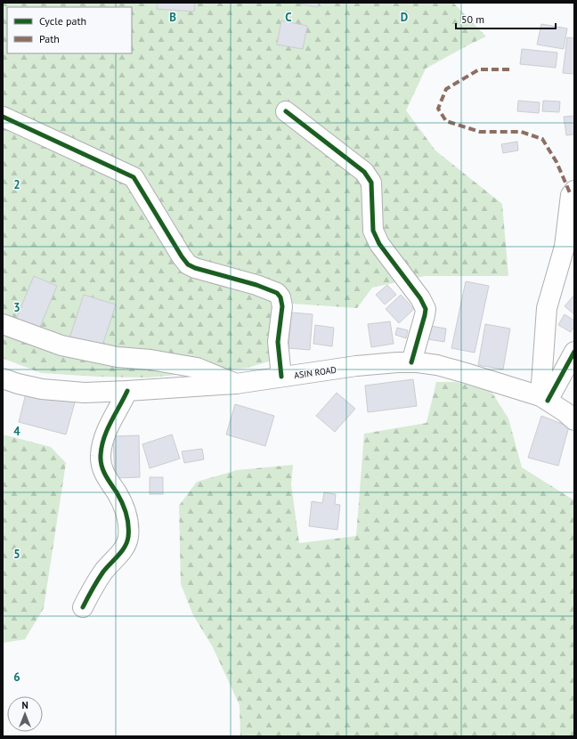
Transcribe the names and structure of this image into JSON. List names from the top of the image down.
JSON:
{
  "streets": {
    "street": ["ASIN ROAD"]
  },
  "legend": ["Cycle path", "Path"],
  "scale_bar": "50 m",
  "north": "top",
  "grid": {
    "columns": ["B", "C", "D"],
    "rows": [
      "2",
      "3",
      "4",
      "5",
      "6"
    ]
  }
}
